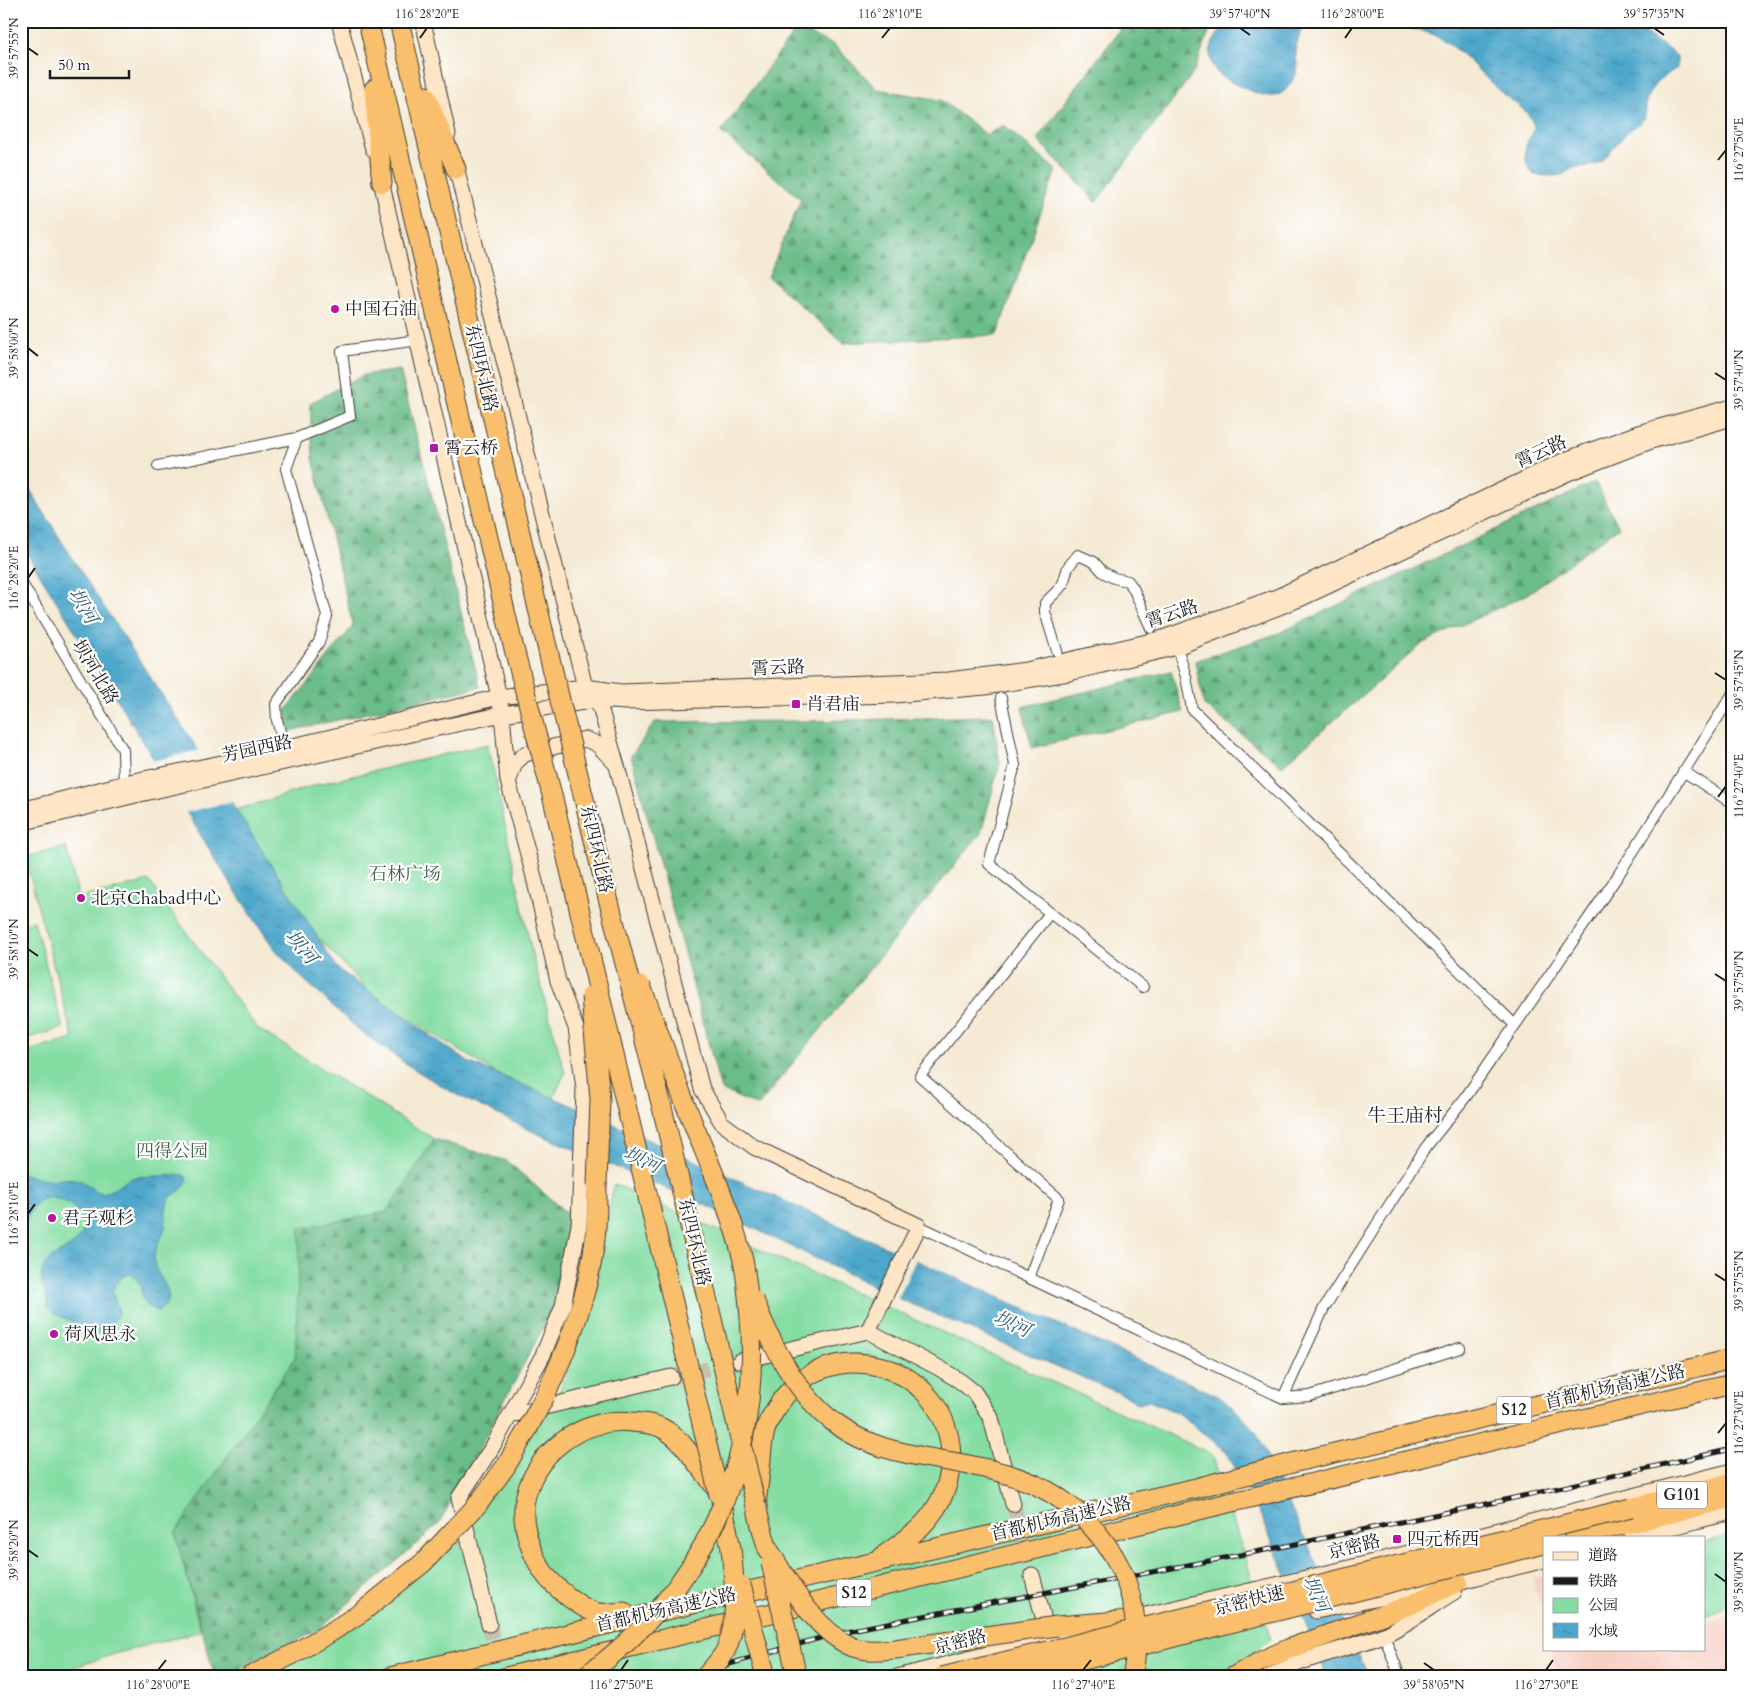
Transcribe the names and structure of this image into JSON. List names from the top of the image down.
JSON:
{
  "streets": {
    "highway": [
      "东四环北路",
      "首都机场高速公路",
      "S12",
      "G101",
      "京密快速"
    ],
    "main road": ["霄云路", "芳园西路", "京密路"],
    "street": ["坝河北路"]
  },
  "crossings": [
    ["东四环北路", "霄云路"],
    ["霄云路", "芳园西路"],
    ["坝河北路", "芳园西路"]
  ],
  "districts": ["牛王庙村"],
  "water": ["坝河"],
  "parks": ["石林广场", "四得公园"],
  "places": {
    "other": [
      "中国石油",
      "北京Chabad中心",
      "君子观杉",
      "荷风思永"
    ],
    "transit": ["霄云桥", "肖君庙", "四元桥西"]
  },
  "legend": [
    "道路",
    "铁路",
    "公园",
    "水域"
  ],
  "scale_bar": "50 m",
  "coordinates": [
    "116°28'20\"E",
    "116°28'10\"E",
    "39°57'40\"N",
    "116°28'00\"E",
    "39°57'35\"N",
    "39°57'55\"N",
    "116°27'50\"E",
    "39°58'00\"N",
    "39°57'45\"N",
    "116°27'40\"E",
    "39°58'10\"N",
    "39°57'50\"N",
    "116°27'30\"E",
    "39°58'20\"N",
    "39°58'05\"N"
  ]
}
